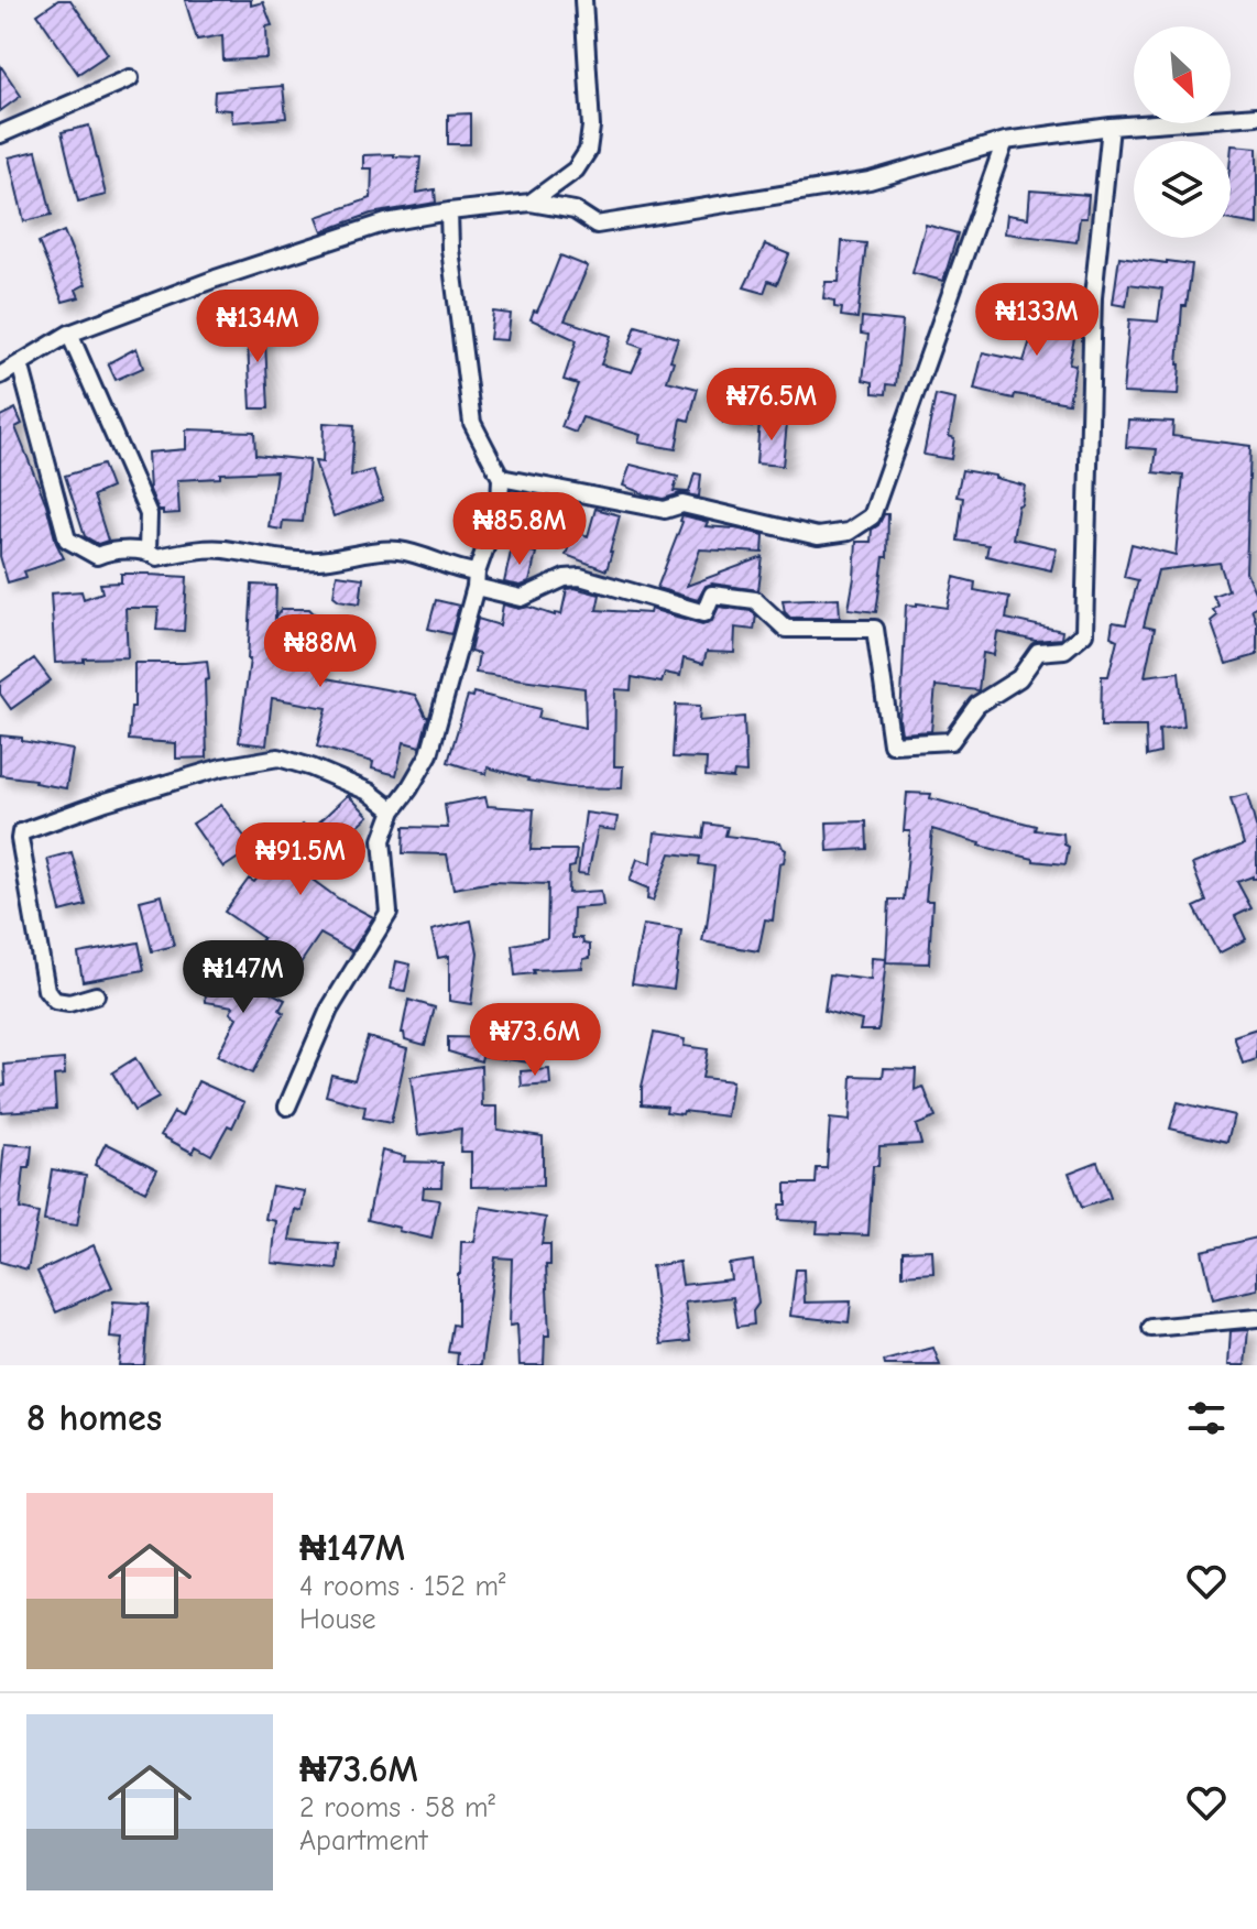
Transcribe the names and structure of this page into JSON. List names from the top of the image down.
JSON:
{
  "north": "bottom right",
  "page": {
    "price": [
      "₦133M",
      "₦134M",
      "₦76.5M",
      "₦85.8M",
      "₦88M",
      "₦91.5M",
      "₦147M",
      "₦73.6M"
    ],
    "heading": "8 homes",
    "list": [
      {
        "name": "₦147M",
        "note": "4 rooms · 152 m² · House"
      },
      {
        "name": "₦73.6M",
        "note": "2 rooms · 58 m² · Apartment"
      }
    ]
  }
}
